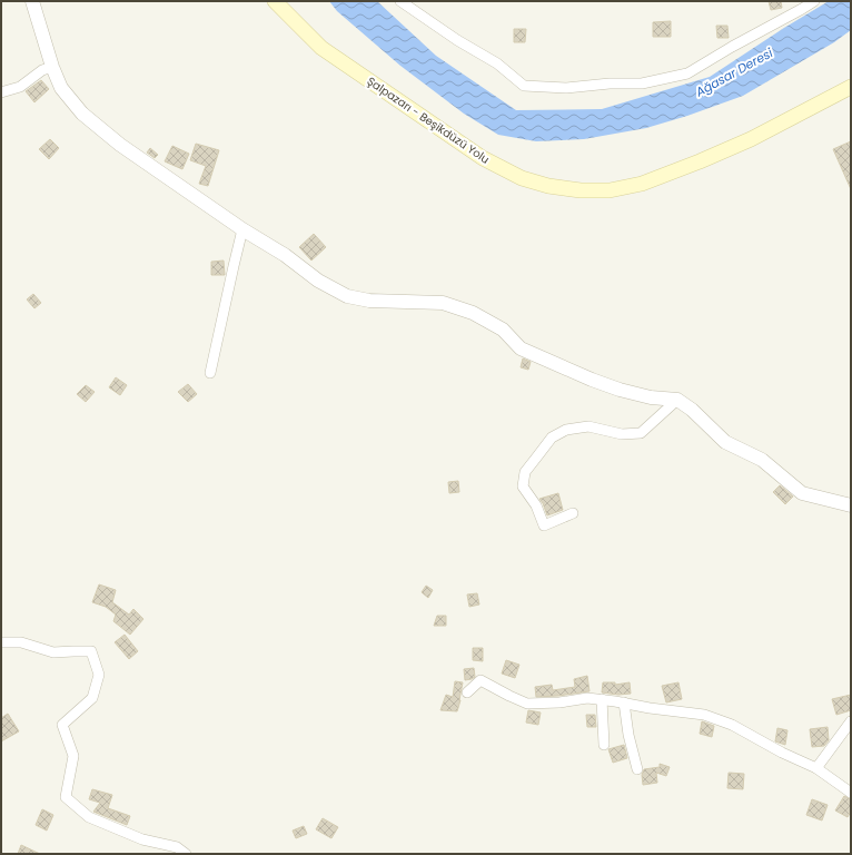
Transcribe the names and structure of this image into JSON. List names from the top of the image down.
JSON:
{
  "streets": {
    "main road": ["Şalpazarı - Beşikdüzü Yolu"]
  },
  "water": ["Ağasar Deresi"]
}
